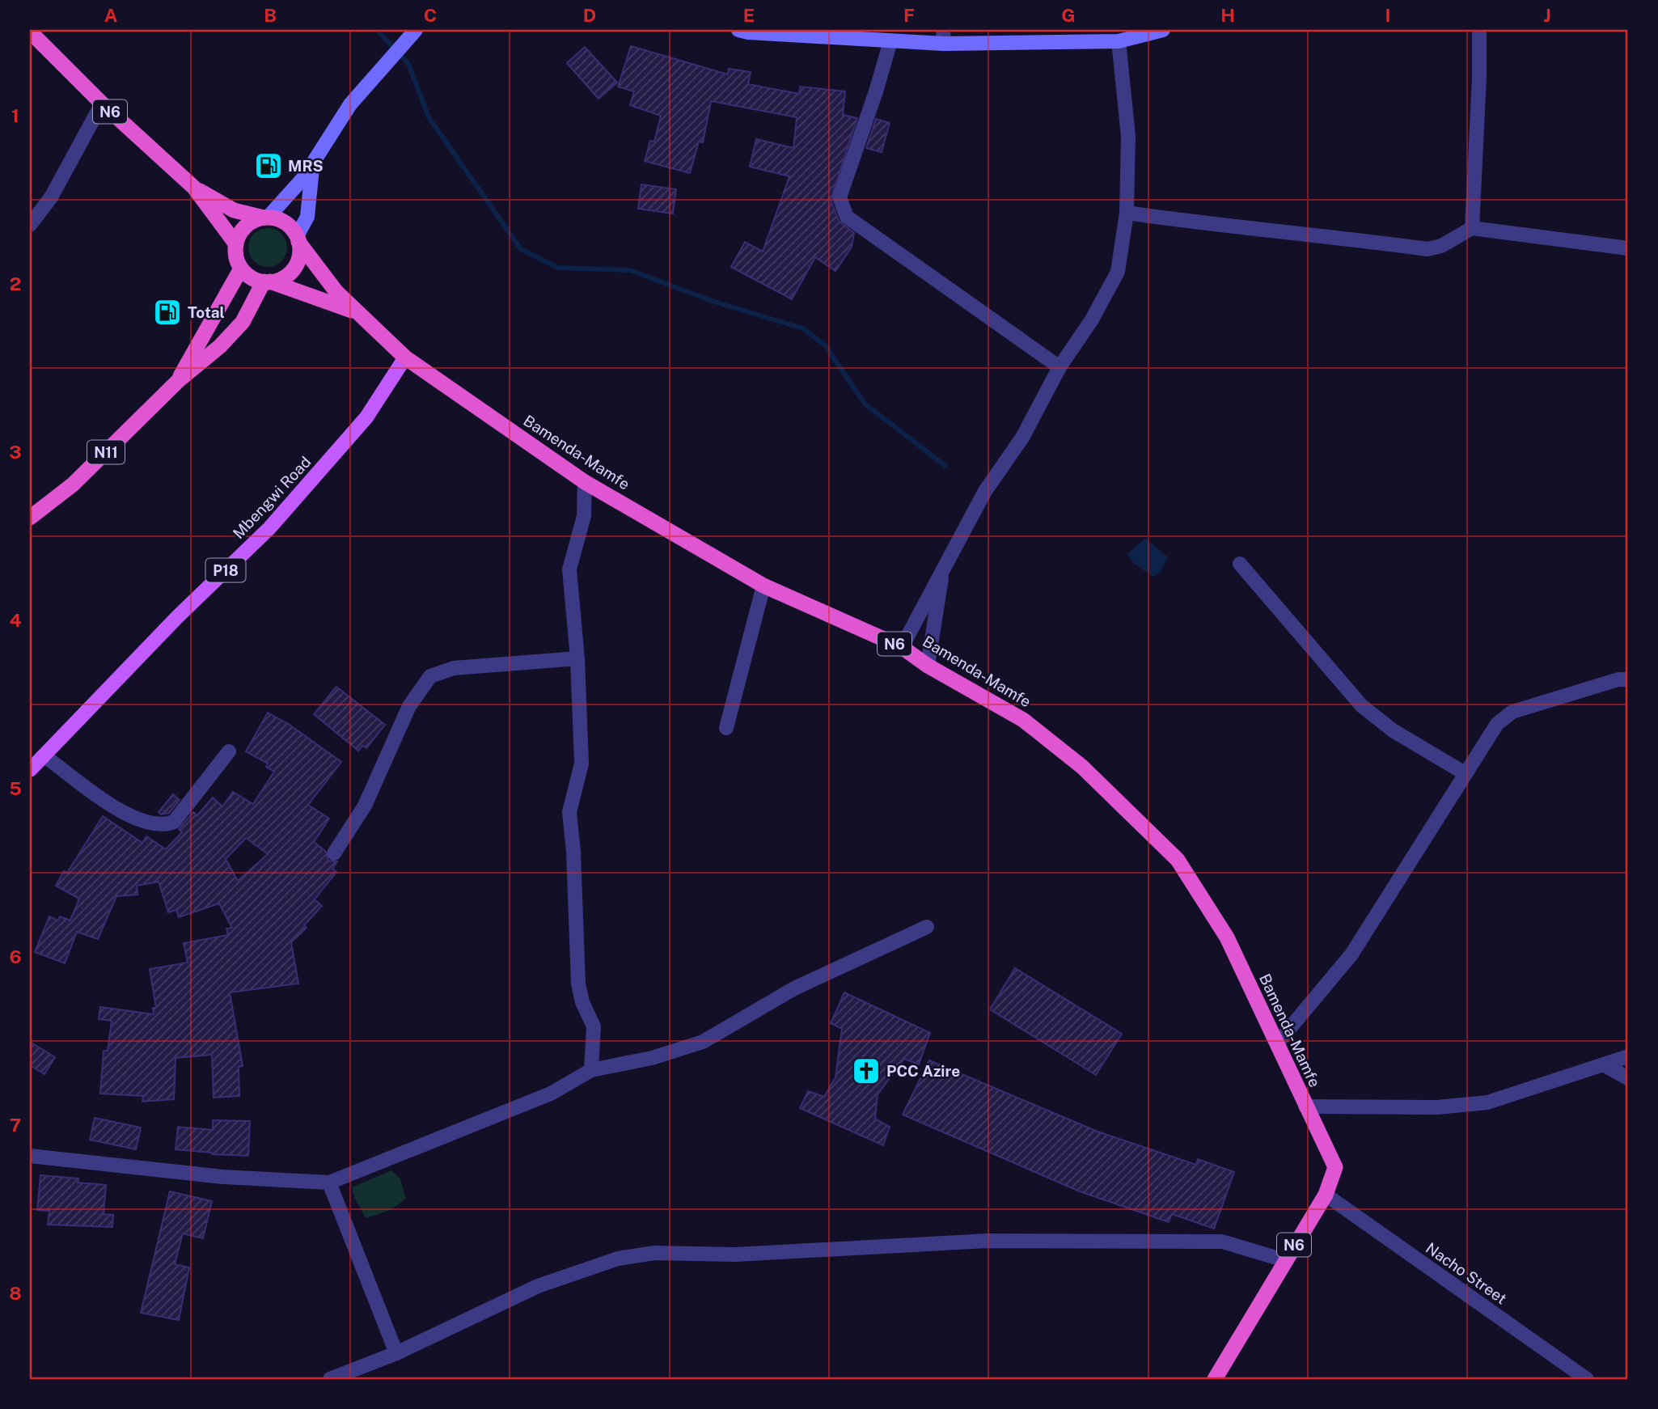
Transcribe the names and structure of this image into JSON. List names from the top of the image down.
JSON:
{
  "streets": {
    "highway": ["N6", "N11", "Bamenda-Mamfe"],
    "main road": ["Mbengwi Road", "P18"],
    "street": ["Nacho Street"]
  },
  "crossings": [
    ["N6", "N11"],
    ["N6", "Bamenda-Mamfe"],
    ["N11", "Bamenda-Mamfe"],
    ["Bamenda-Mamfe", "Mbengwi Road"],
    ["Bamenda-Mamfe", "Nacho Street"]
  ],
  "places": {
    "fuel station": ["MRS", "Total"],
    "church": ["PCC Azire"]
  },
  "grid": {
    "columns": [
      "A",
      "B",
      "C",
      "D",
      "E",
      "F",
      "G",
      "H",
      "I",
      "J"
    ],
    "rows": [
      "1",
      "2",
      "3",
      "4",
      "5",
      "6",
      "7",
      "8"
    ]
  }
}
